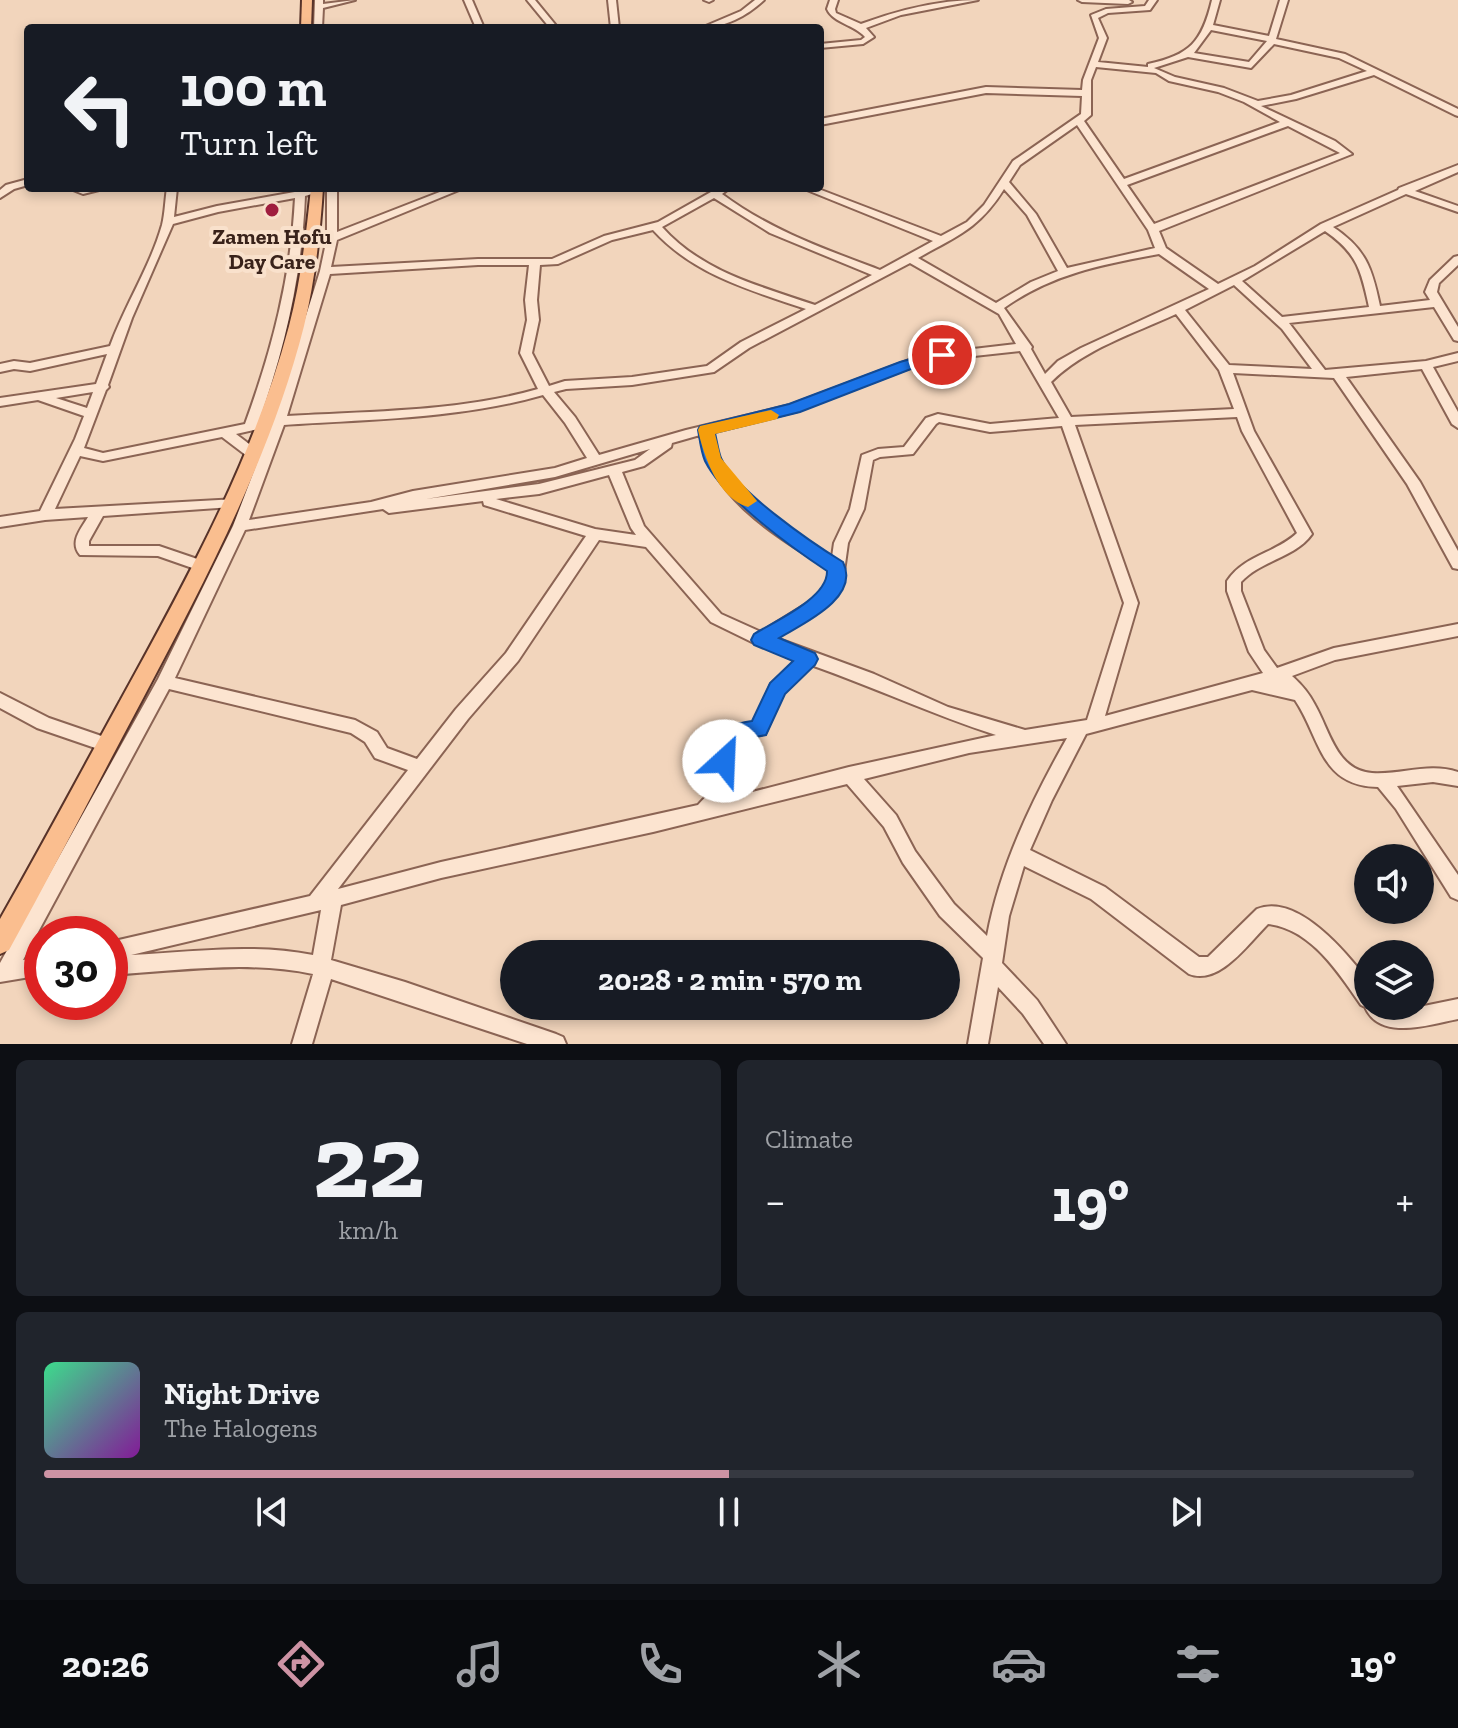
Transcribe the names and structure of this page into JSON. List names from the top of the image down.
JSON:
{
  "places": ["Zamen Hofu Day Care"],
  "page": {
    "turn": ["100 m", "Turn left"],
    "limit": "30",
    "trip": "20:28 · 2 min · 570 m",
    "tile": [
      ["22", "km/h"],
      "Climate"
    ],
    "heat": ["−", "19°", "+"],
    "song": ["Night Drive", "The Halogens"],
    "tabs": ["20:26", "19°"]
  }
}
